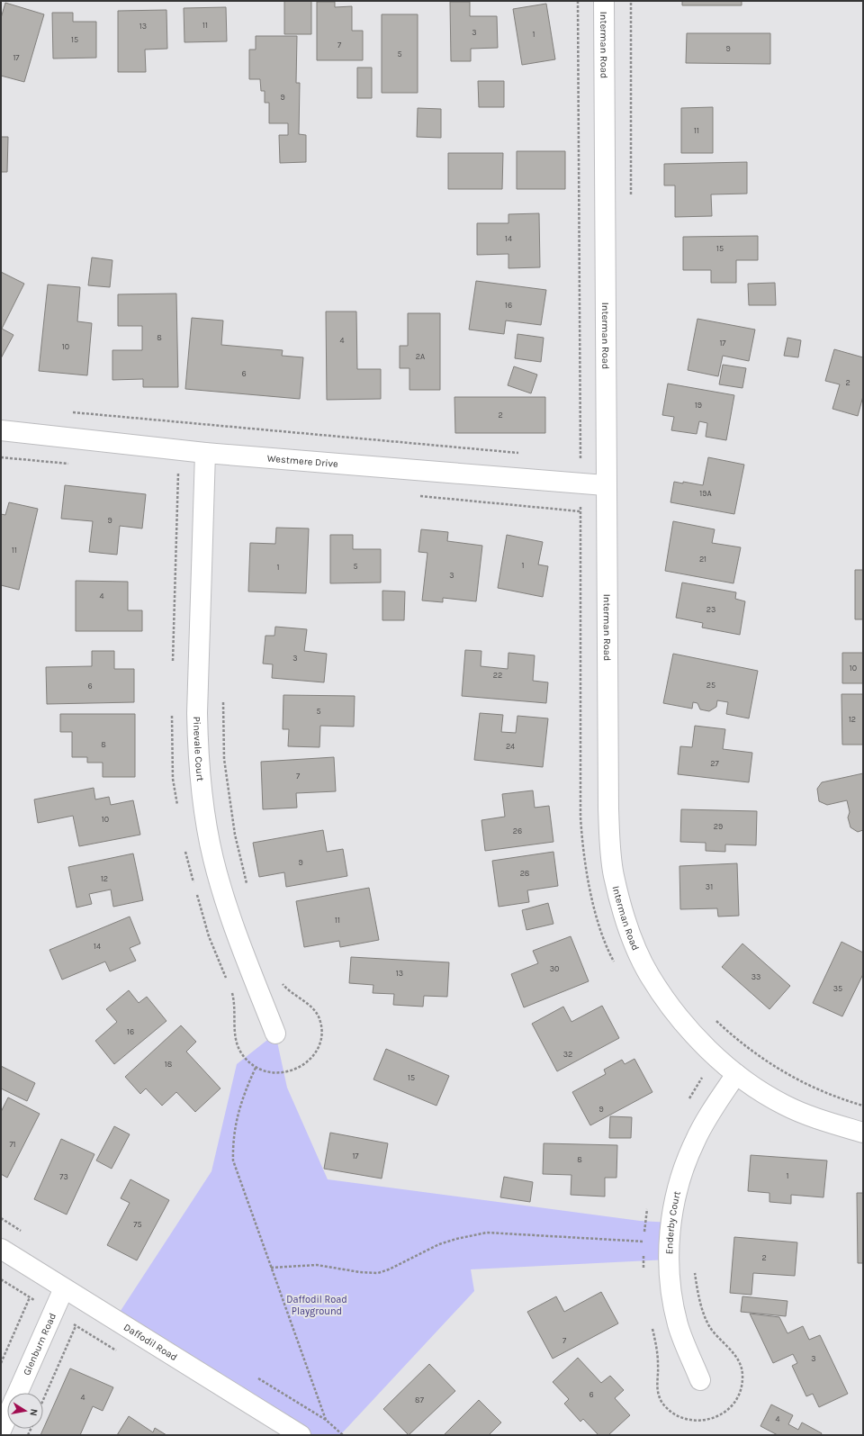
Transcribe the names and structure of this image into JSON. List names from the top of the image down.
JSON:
{
  "streets": {
    "street": [
      "Interman Road",
      "Westmere Drive",
      "Pinevale Court",
      "Enderby Court",
      "Daffodil Road",
      "Glenburn Road"
    ]
  },
  "crossings": [
    ["Interman Road", "Westmere Drive"],
    ["Interman Road", "Enderby Court"],
    ["Westmere Drive", "Pinevale Court"],
    ["Daffodil Road", "Glenburn Road"]
  ],
  "parks": ["Daffodil Road Playground"],
  "house_numbers": [
    "11",
    "13",
    "3",
    "1",
    "15",
    "7",
    "9",
    "5",
    "17",
    "9",
    "11",
    "14",
    "15",
    "16",
    "8",
    "4",
    "17",
    "10",
    "2A",
    "6",
    "2",
    "19",
    "2",
    "19A",
    "9",
    "11",
    "21",
    "1",
    "5",
    "1",
    "3",
    "4",
    "23",
    "3",
    "10",
    "22",
    "25",
    "6",
    "5",
    "12",
    "8",
    "24",
    "27",
    "7",
    "10",
    "29",
    "26",
    "9",
    "28",
    "12",
    "31",
    "11",
    "14",
    "30",
    "13",
    "33",
    "35",
    "16",
    "32",
    "18",
    "15",
    "9",
    "71",
    "17",
    "8",
    "1",
    "73",
    "75",
    "2",
    "7",
    "3",
    "6",
    "4",
    "87",
    "4"
  ],
  "north": "right"
}
